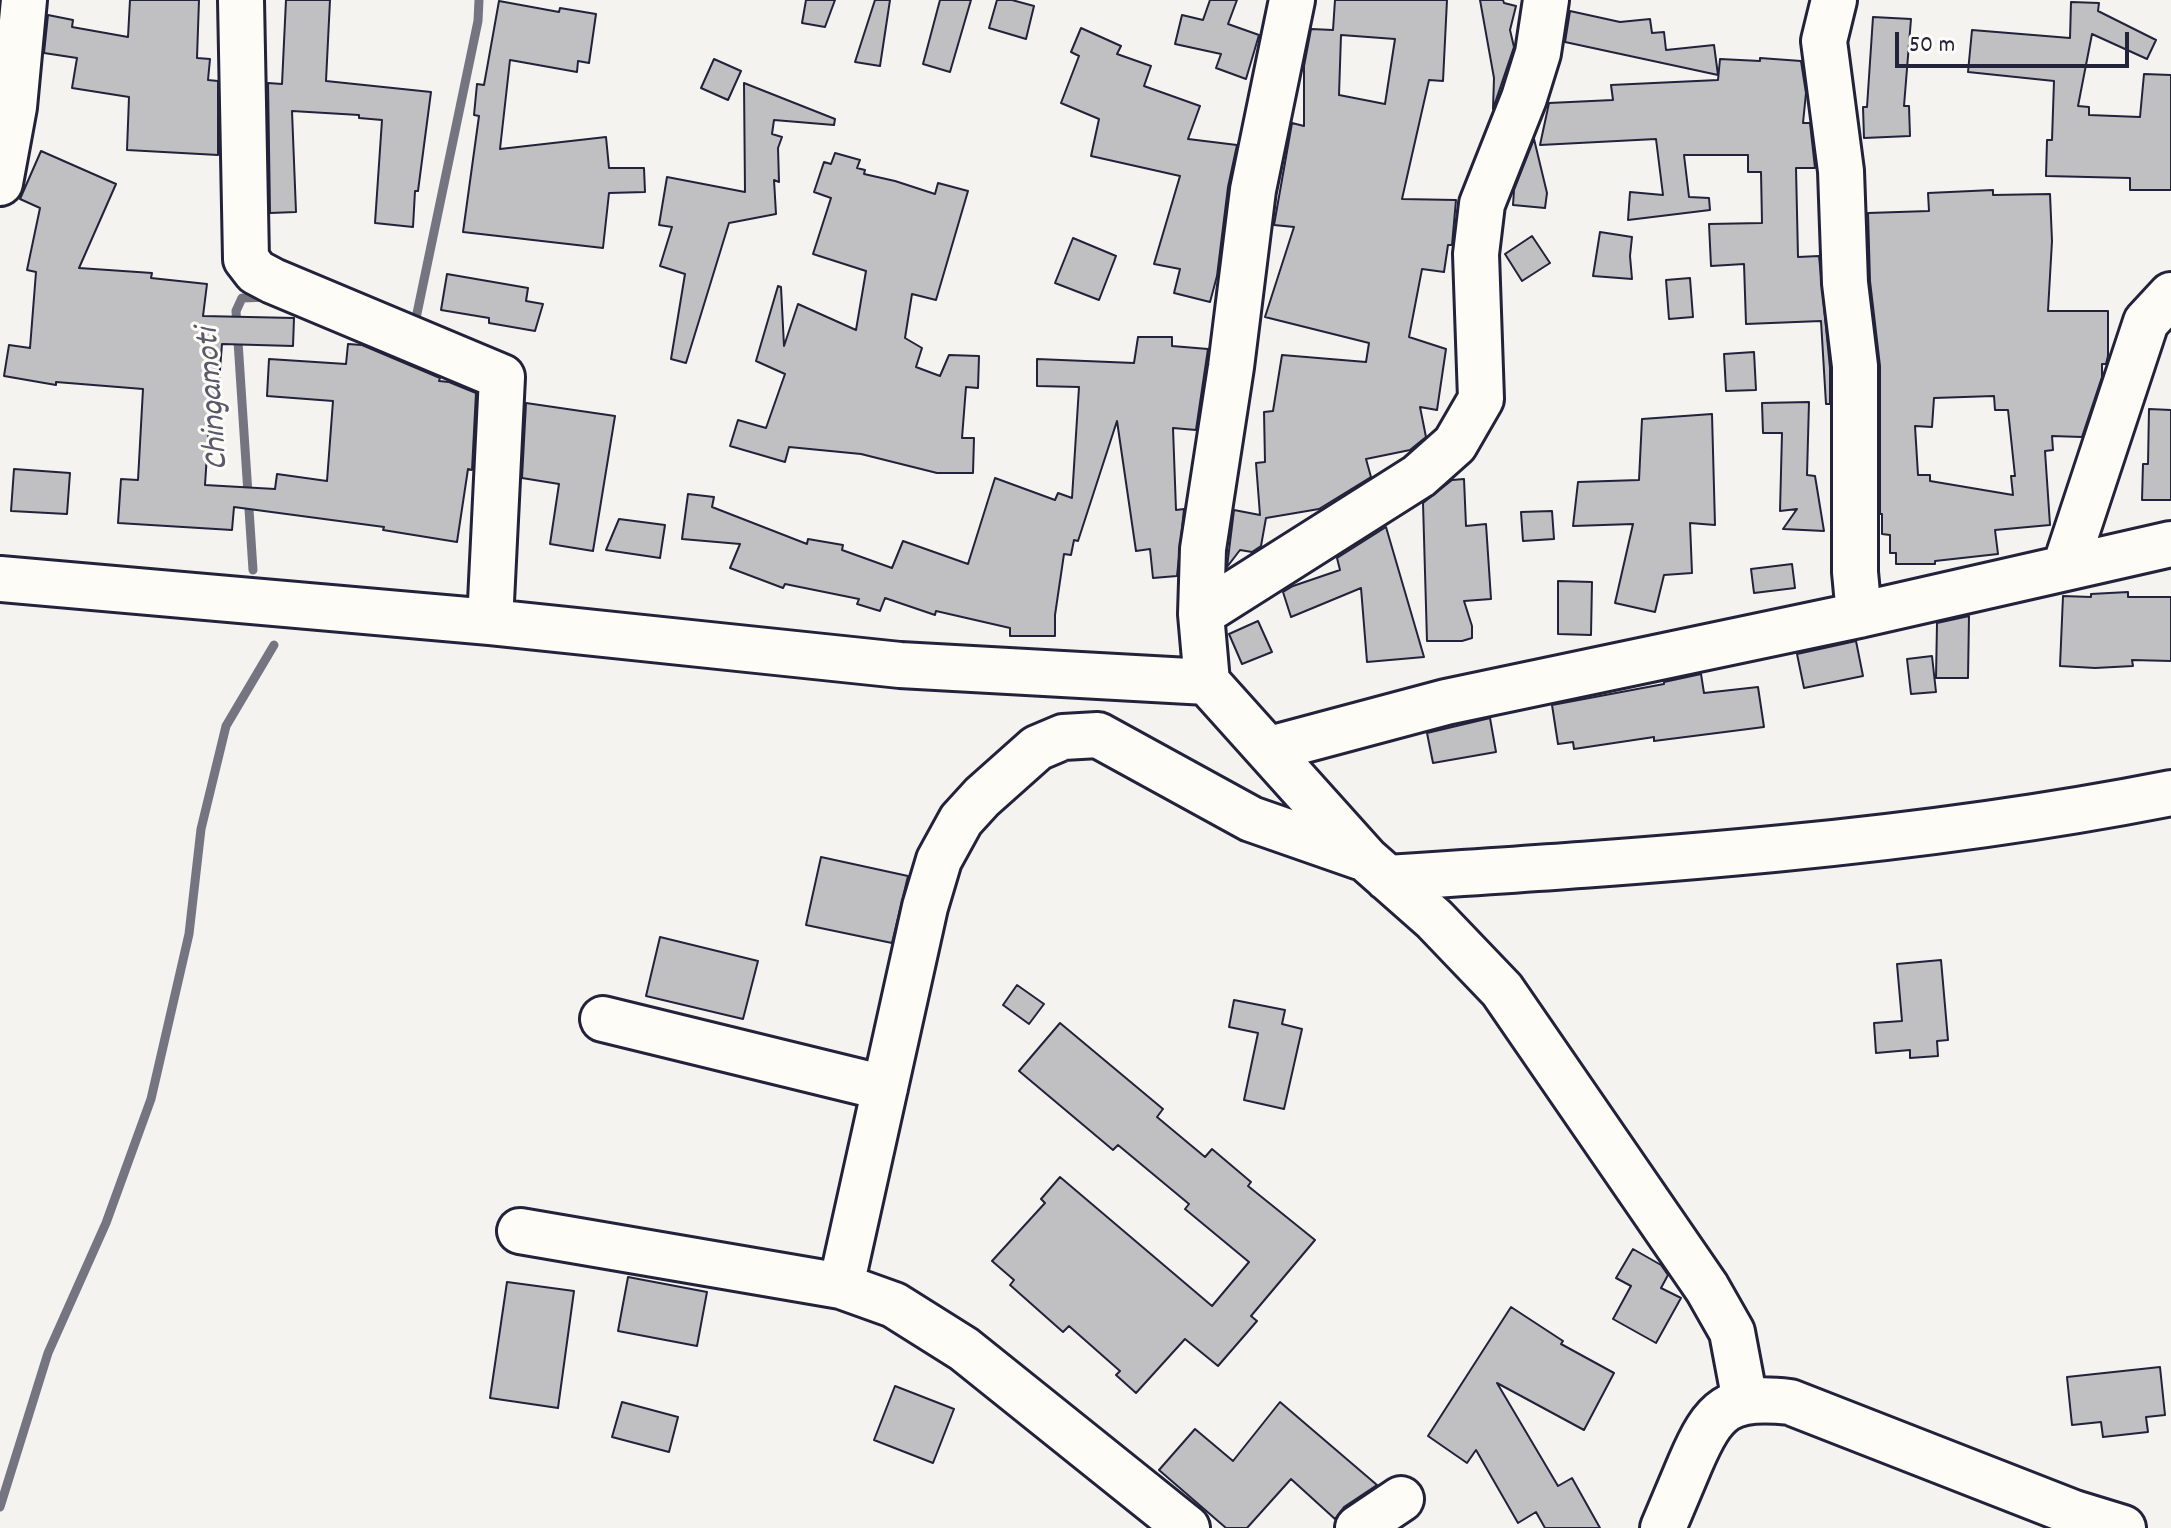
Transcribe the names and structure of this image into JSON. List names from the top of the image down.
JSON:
{
  "water": ["Chingamoti"],
  "scale_bar": "50 m"
}
